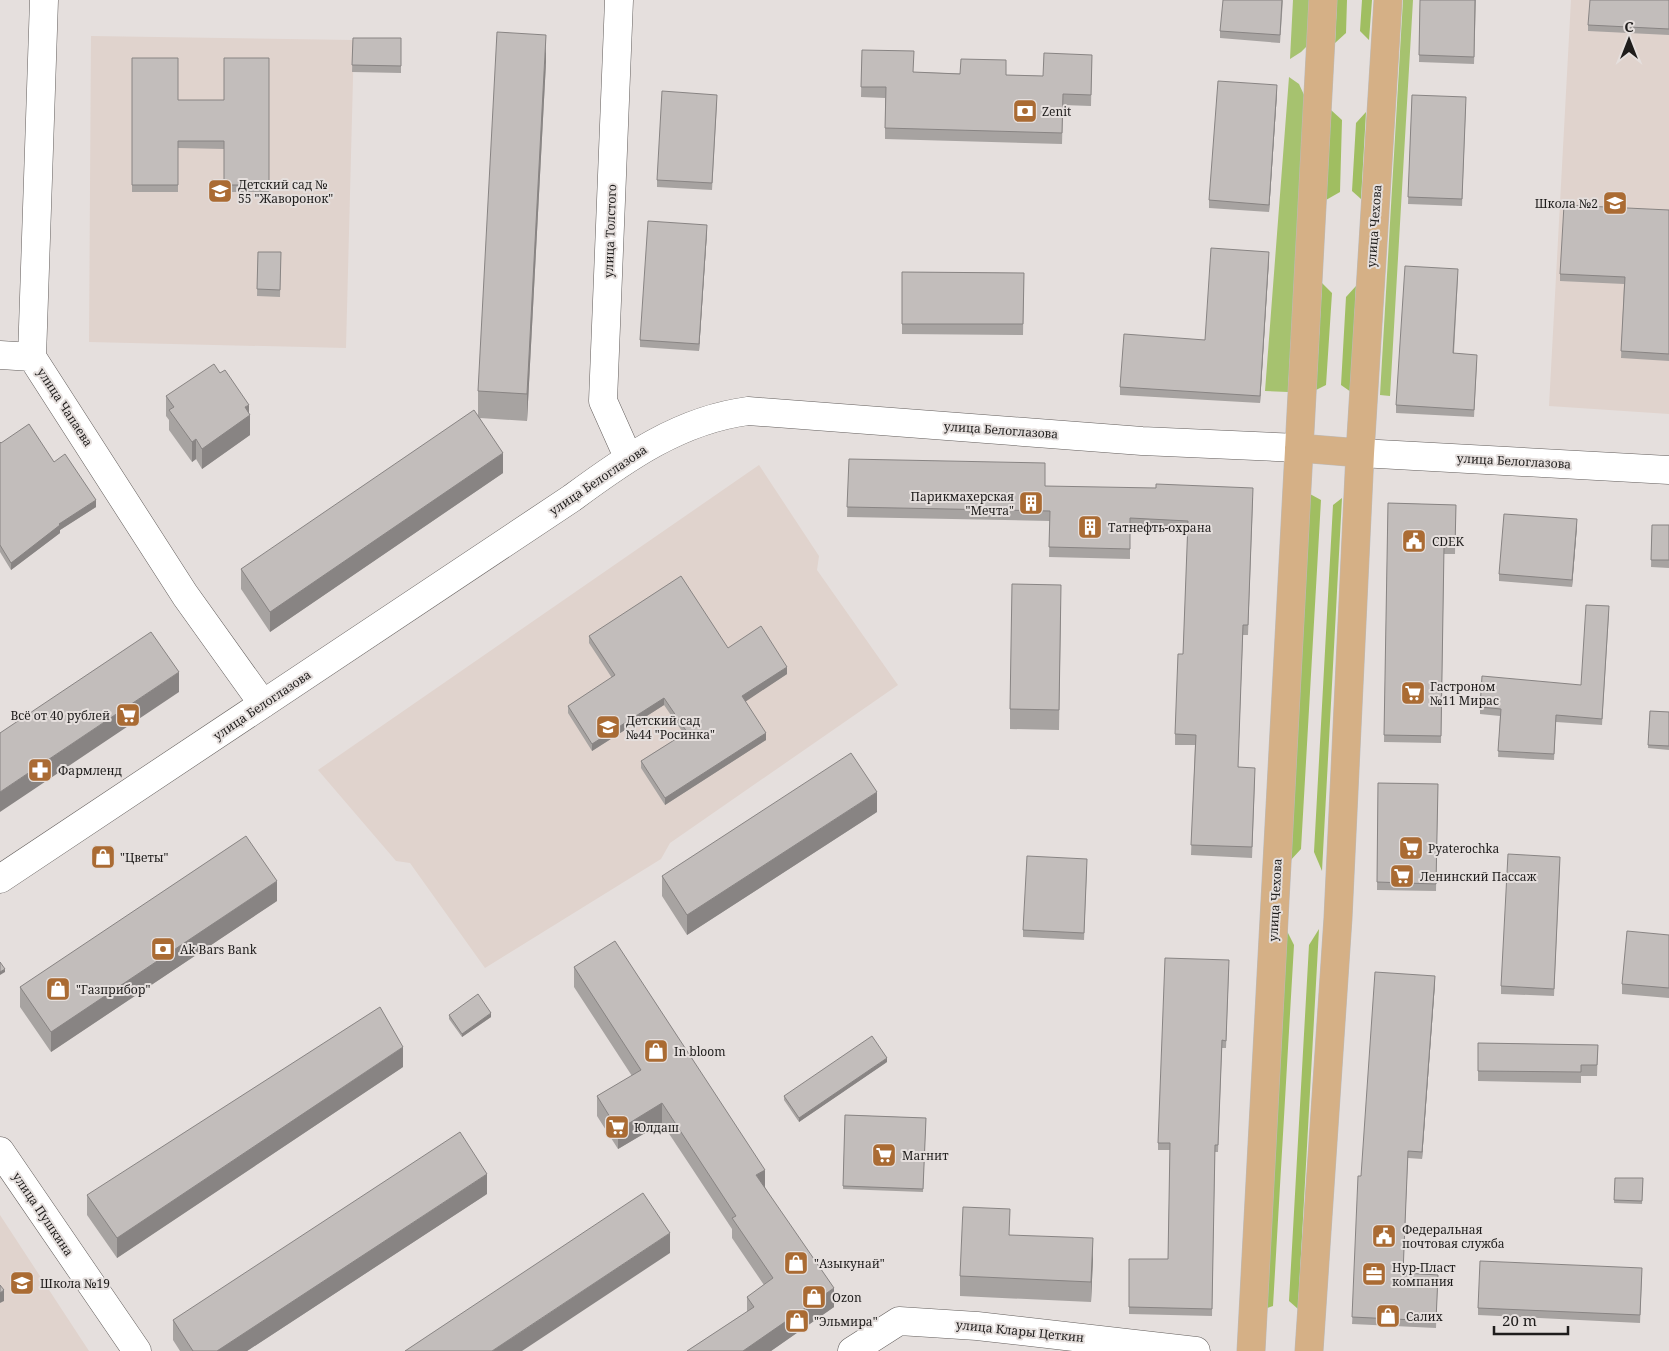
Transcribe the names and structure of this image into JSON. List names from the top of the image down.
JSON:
{
  "streets": {
    "main road": ["улица Чехова"],
    "street": [
      "улица Толстого",
      "улица Чапаева",
      "улица Белоглазова",
      "улица Пушкина",
      "улица Клары Цеткин"
    ]
  },
  "crossings": [
    ["улица Чехова", "улица Белоглазова"],
    ["улица Толстого", "улица Белоглазова"],
    ["улица Чапаева", "улица Белоглазова"]
  ],
  "places": {
    "bank": ["Zenit", "Ak Bars Bank"],
    "school or university": [
      "Детский сад № 55 \"Жаворонок\"",
      "Школа №2",
      "Детский сад №44 \"Росинка\"",
      "Школа №19"
    ],
    "building": ["Парикмахерская \"Мечта\"", "Татнефть-охрана"],
    "public building": ["CDEK", "Федеральная почтовая служба"],
    "supermarket": [
      "Гастроном №11 Мирас",
      "Всё от 40 рублей",
      "Pyaterochka",
      "Ленинский Пассаж",
      "Юлдаш",
      "Магнит"
    ],
    "pharmacy": ["Фармленд"],
    "shop": [
      "\"Цветы\"",
      "\"Газприбор\"",
      "In bloom",
      "\"Азыкунай\"",
      "Ozon",
      "Салих",
      "\"Эльмира\""
    ],
    "office": ["Нур-Пласт компания"]
  },
  "scale_bar": "20 m",
  "north": "top"
}
